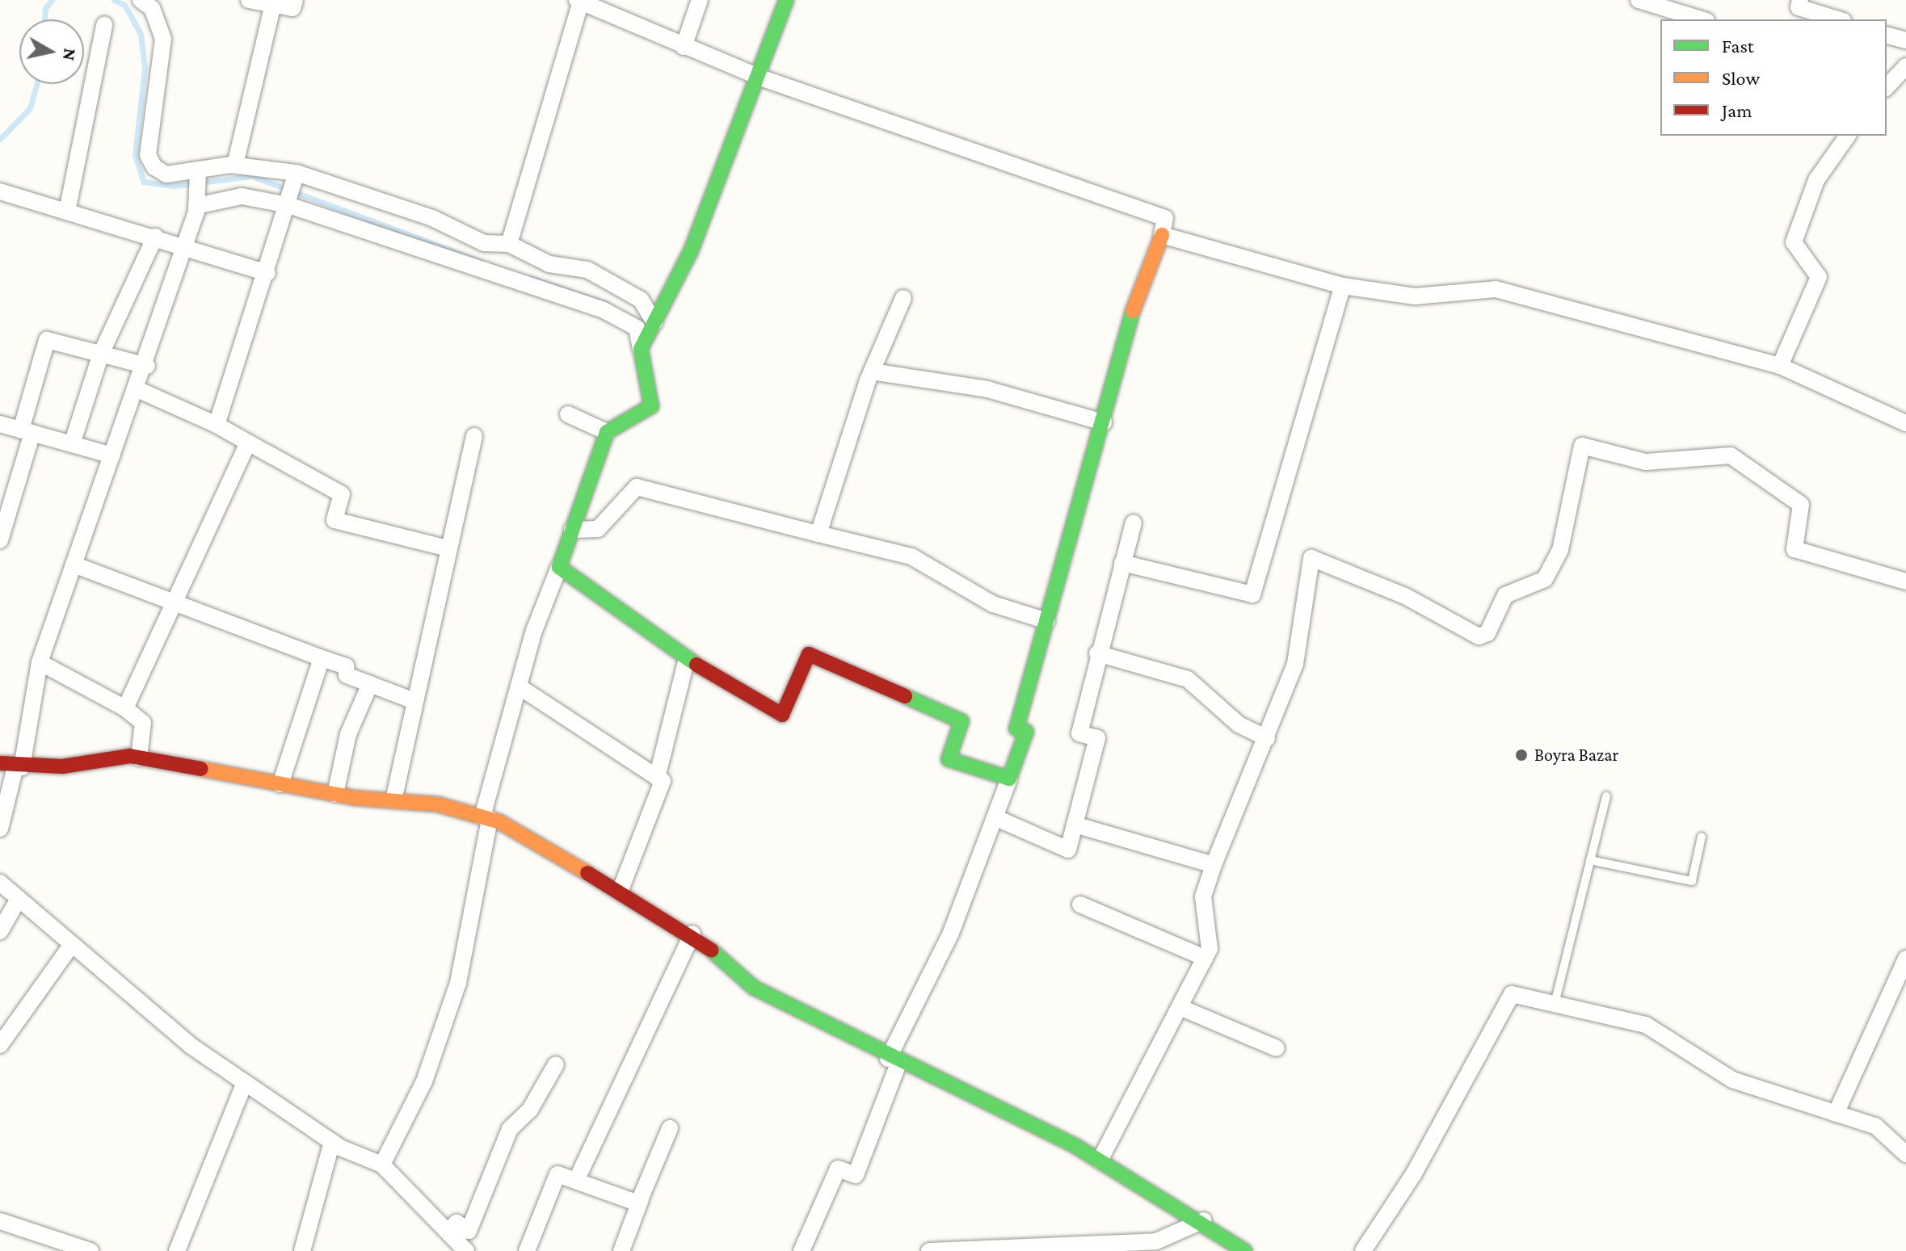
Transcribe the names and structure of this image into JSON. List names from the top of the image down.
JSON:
{
  "places": ["Boyra Bazar"],
  "legend": ["Fast", "Slow", "Jam"],
  "north": "right"
}
